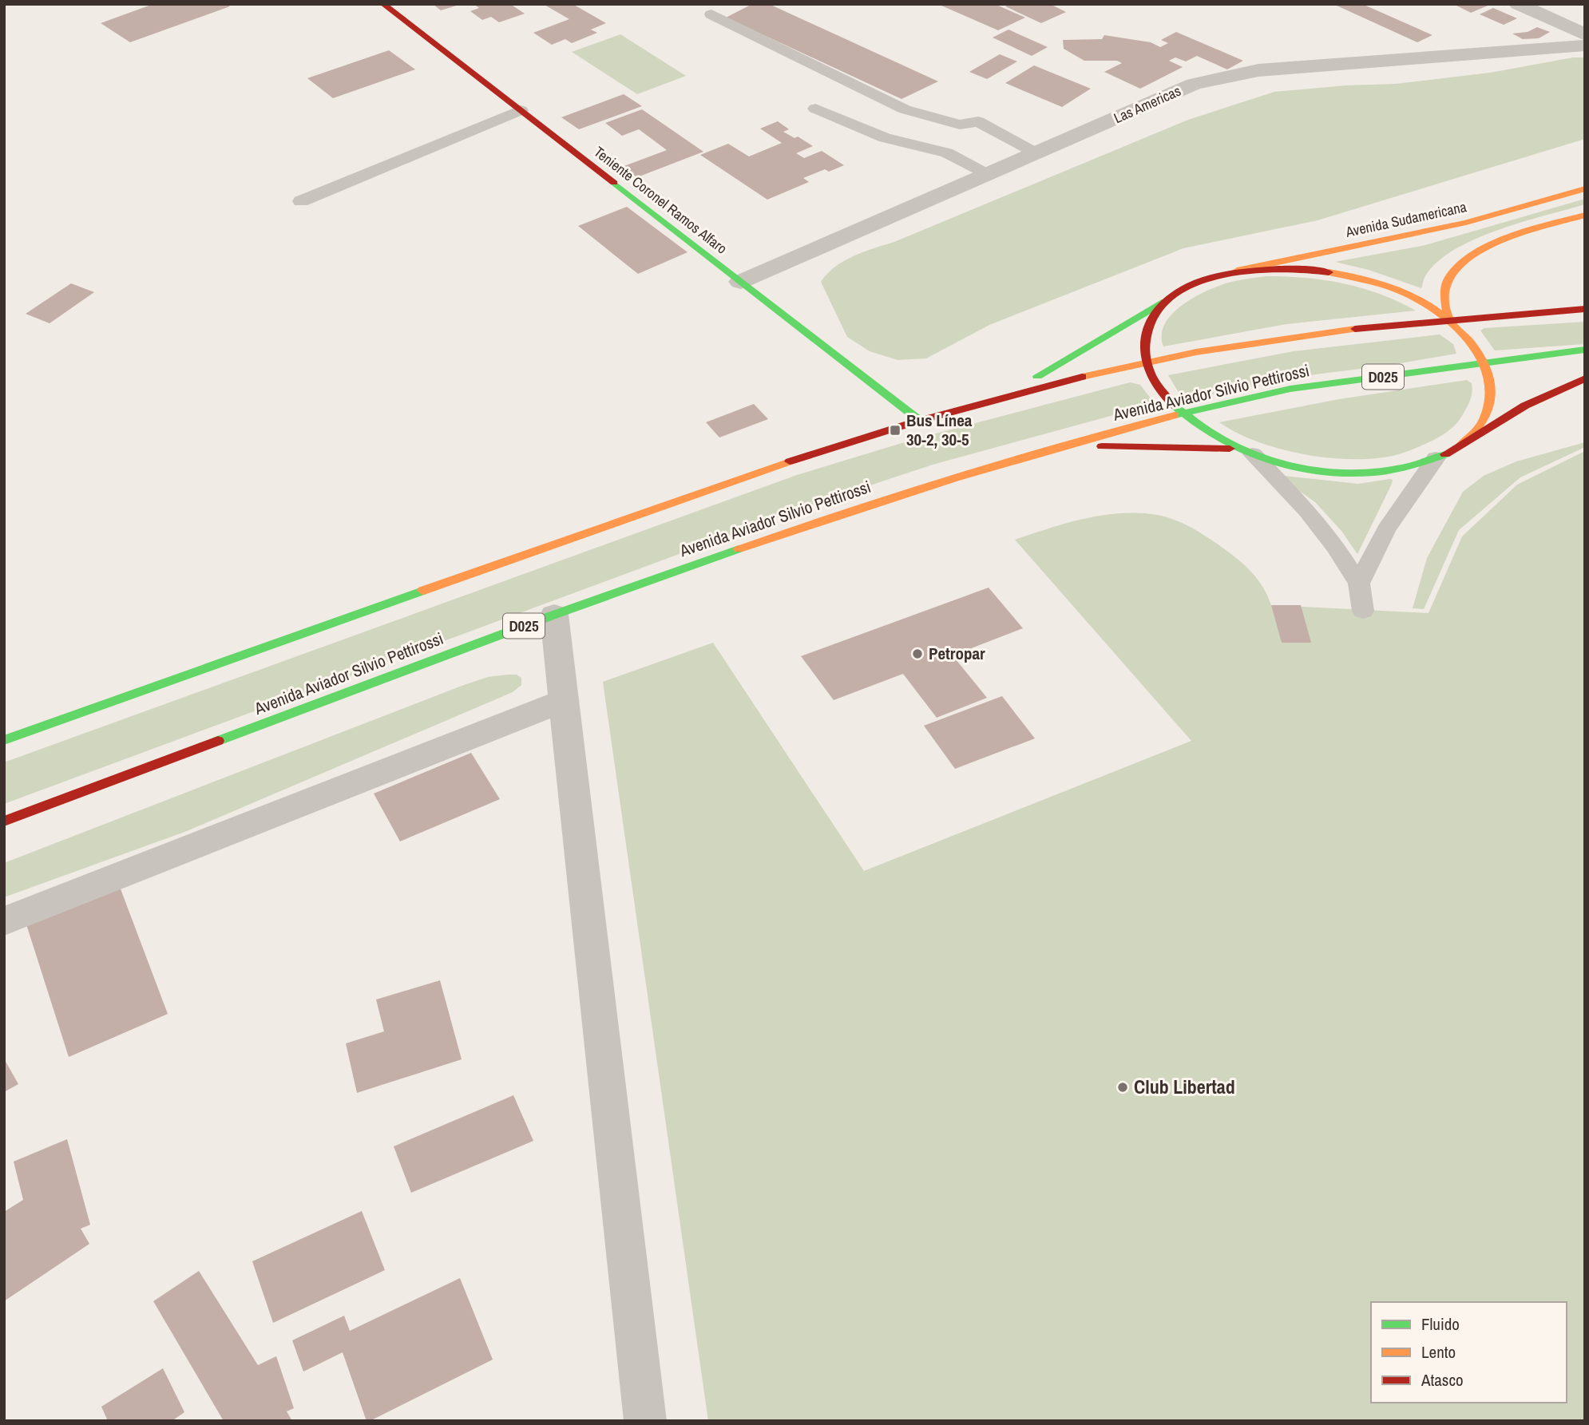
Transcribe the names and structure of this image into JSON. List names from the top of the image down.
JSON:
{
  "streets": {
    "main road": [
      "Teniente Coronel Ramos Alfaro",
      "Avenida Sudamericana",
      "D025",
      "Avenida Aviador Silvio Pettirossi"
    ],
    "street": ["Las Americas"]
  },
  "crossings": [
    ["Las Americas", "Teniente Coronel Ramos Alfaro"],
    ["Teniente Coronel Ramos Alfaro", "Avenida Aviador Silvio Pettirossi"]
  ],
  "places": {
    "transit": ["Bus Línea 30-2, 30-5"],
    "other": ["Petropar", "Club Libertad"]
  },
  "legend": ["Fluido", "Lento", "Atasco"]
}
